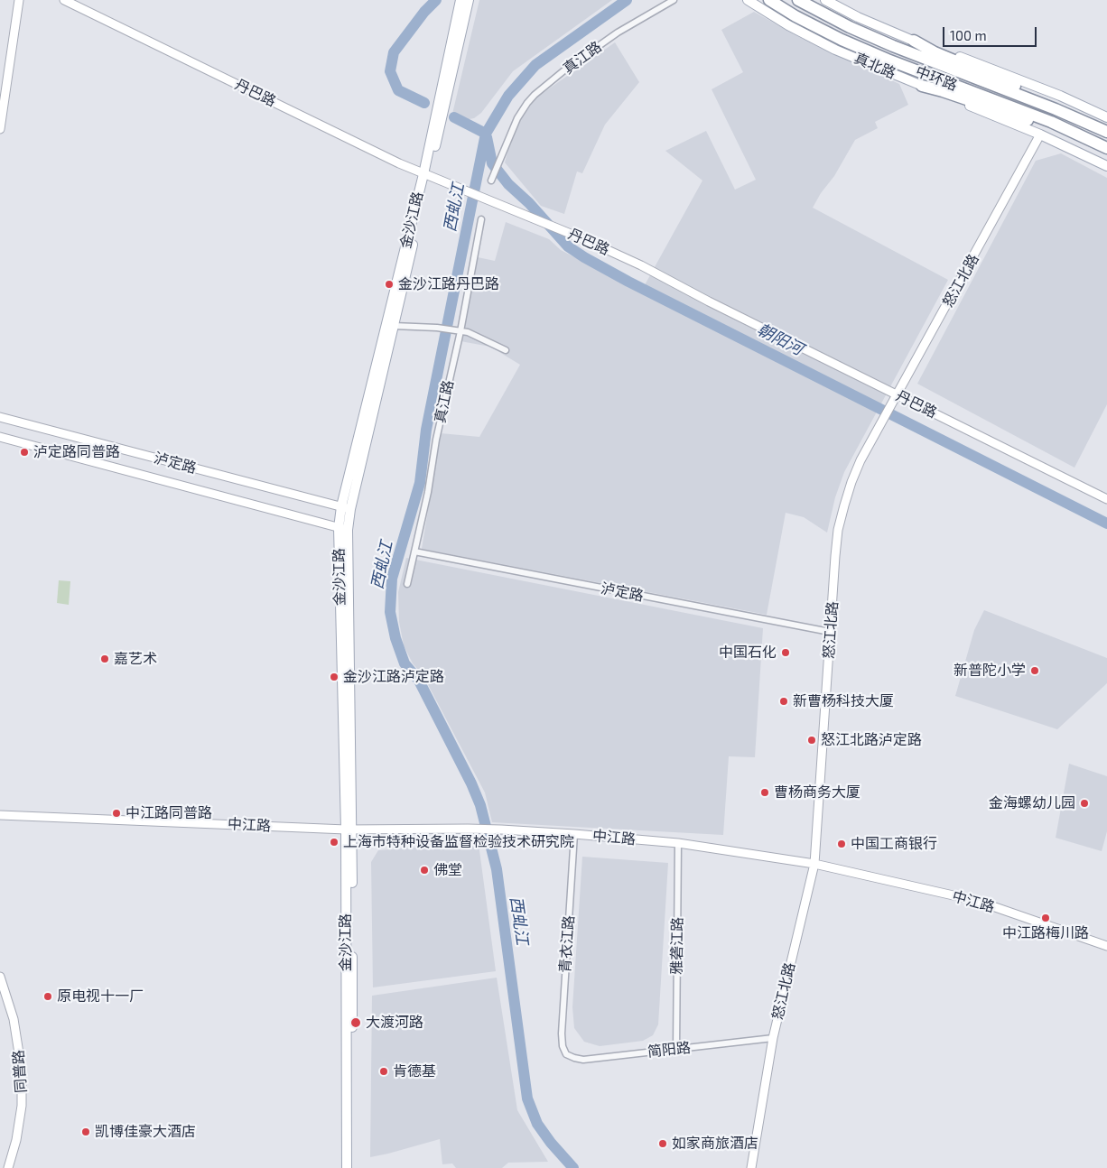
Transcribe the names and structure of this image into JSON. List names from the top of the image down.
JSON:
{
  "streets": {
    "highway": ["中环路"],
    "main road": ["真北路", "金沙江路"],
    "street": [
      "真江路",
      "丹巴路",
      "怒江北路",
      "泸定路",
      "中江路",
      "青衣江路",
      "雅砻江路",
      "简阳路",
      "同普路"
    ]
  },
  "crossings": [
    ["真江路", "泸定路"],
    ["真北路", "怒江北路"],
    ["丹巴路", "金沙江路"],
    ["丹巴路", "怒江北路"],
    ["金沙江路", "泸定路"],
    ["金沙江路", "中江路"],
    ["怒江北路", "泸定路"],
    ["怒江北路", "中江路"],
    ["怒江北路", "简阳路"],
    ["中江路", "青衣江路"],
    ["中江路", "雅砻江路"],
    ["青衣江路", "简阳路"],
    ["雅砻江路", "简阳路"]
  ],
  "water": ["西虬江", "朝阳河"],
  "places": [
    "金沙江路丹巴路",
    "泸定路同普路",
    "中国石化",
    "嘉艺术",
    "新普陀小学",
    "金沙江路泸定路",
    "新曹杨科技大厦",
    "怒江北路泸定路",
    "曹杨商务大厦",
    "金海螺幼儿园",
    "中江路同普路",
    "上海市特种设备监督检验技术研究院",
    "中国工商银行",
    "佛堂",
    "中江路梅川路",
    "原电视十一厂",
    "大渡河路",
    "肯德基",
    "凯博佳豪大酒店",
    "如家商旅酒店"
  ],
  "scale_bar": "100 m"
}
